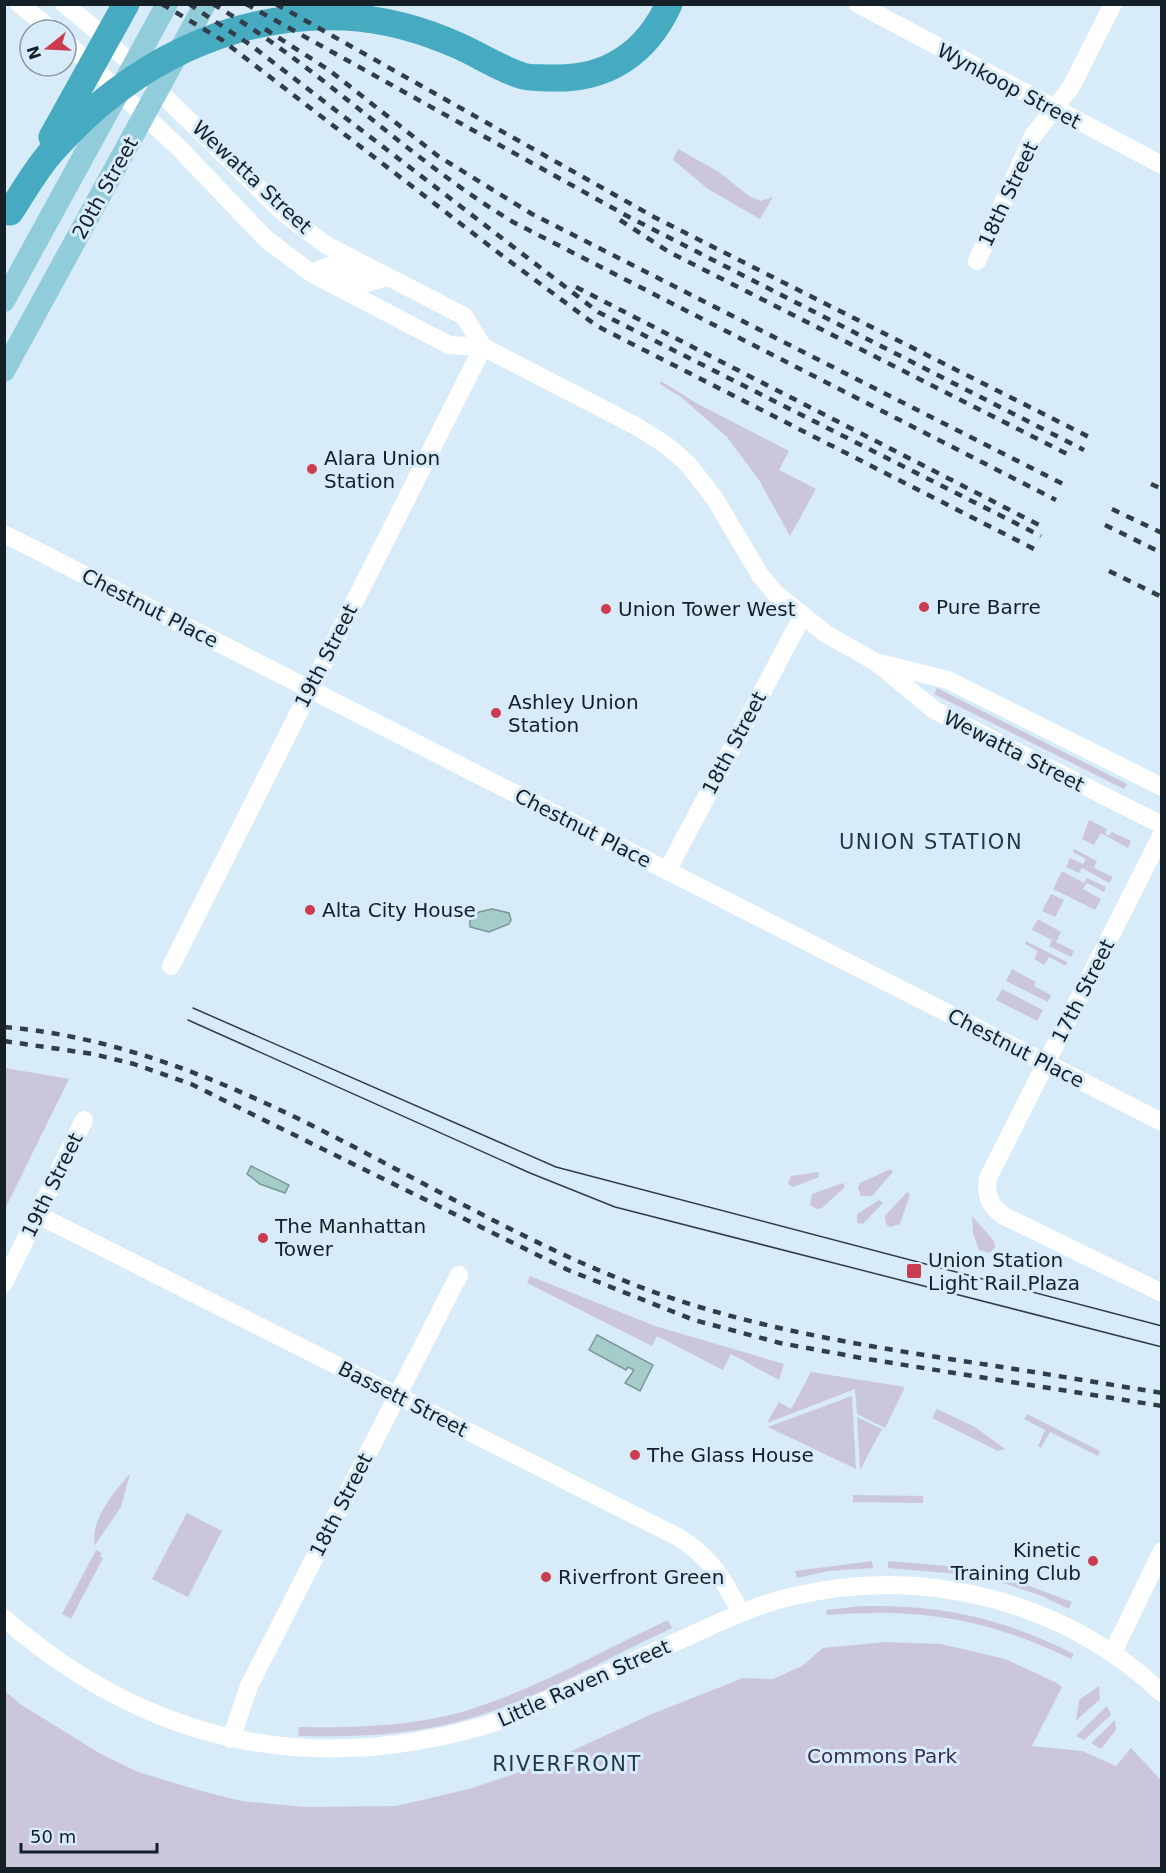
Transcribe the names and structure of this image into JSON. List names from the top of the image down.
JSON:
{
  "streets": {
    "main road": ["20th Street"],
    "street": [
      "Wynkoop Street",
      "Wewatta Street",
      "18th Street",
      "Chestnut Place",
      "19th Street",
      "17th Street",
      "Bassett Street",
      "Little Raven Street"
    ]
  },
  "crossings": [
    ["Wynkoop Street", "18th Street"],
    ["Wewatta Street", "18th Street"],
    ["Wewatta Street", "19th Street"],
    ["18th Street", "Chestnut Place"],
    ["18th Street", "Bassett Street"],
    ["18th Street", "Little Raven Street"],
    ["Chestnut Place", "19th Street"],
    ["Chestnut Place", "17th Street"],
    ["19th Street", "Bassett Street"],
    ["Bassett Street", "Little Raven Street"]
  ],
  "districts": ["UNION STATION", "RIVERFRONT"],
  "parks": ["Commons Park"],
  "places": {
    "other": [
      "Alara Union Station",
      "Pure Barre",
      "Union Tower West",
      "Ashley Union Station",
      "Alta City House",
      "The Manhattan Tower",
      "The Glass House",
      "Kinetic Training Club",
      "Riverfront Green"
    ],
    "transit": ["Union Station Light Rail Plaza"]
  },
  "scale_bar": "50 m",
  "north": "left"
}
